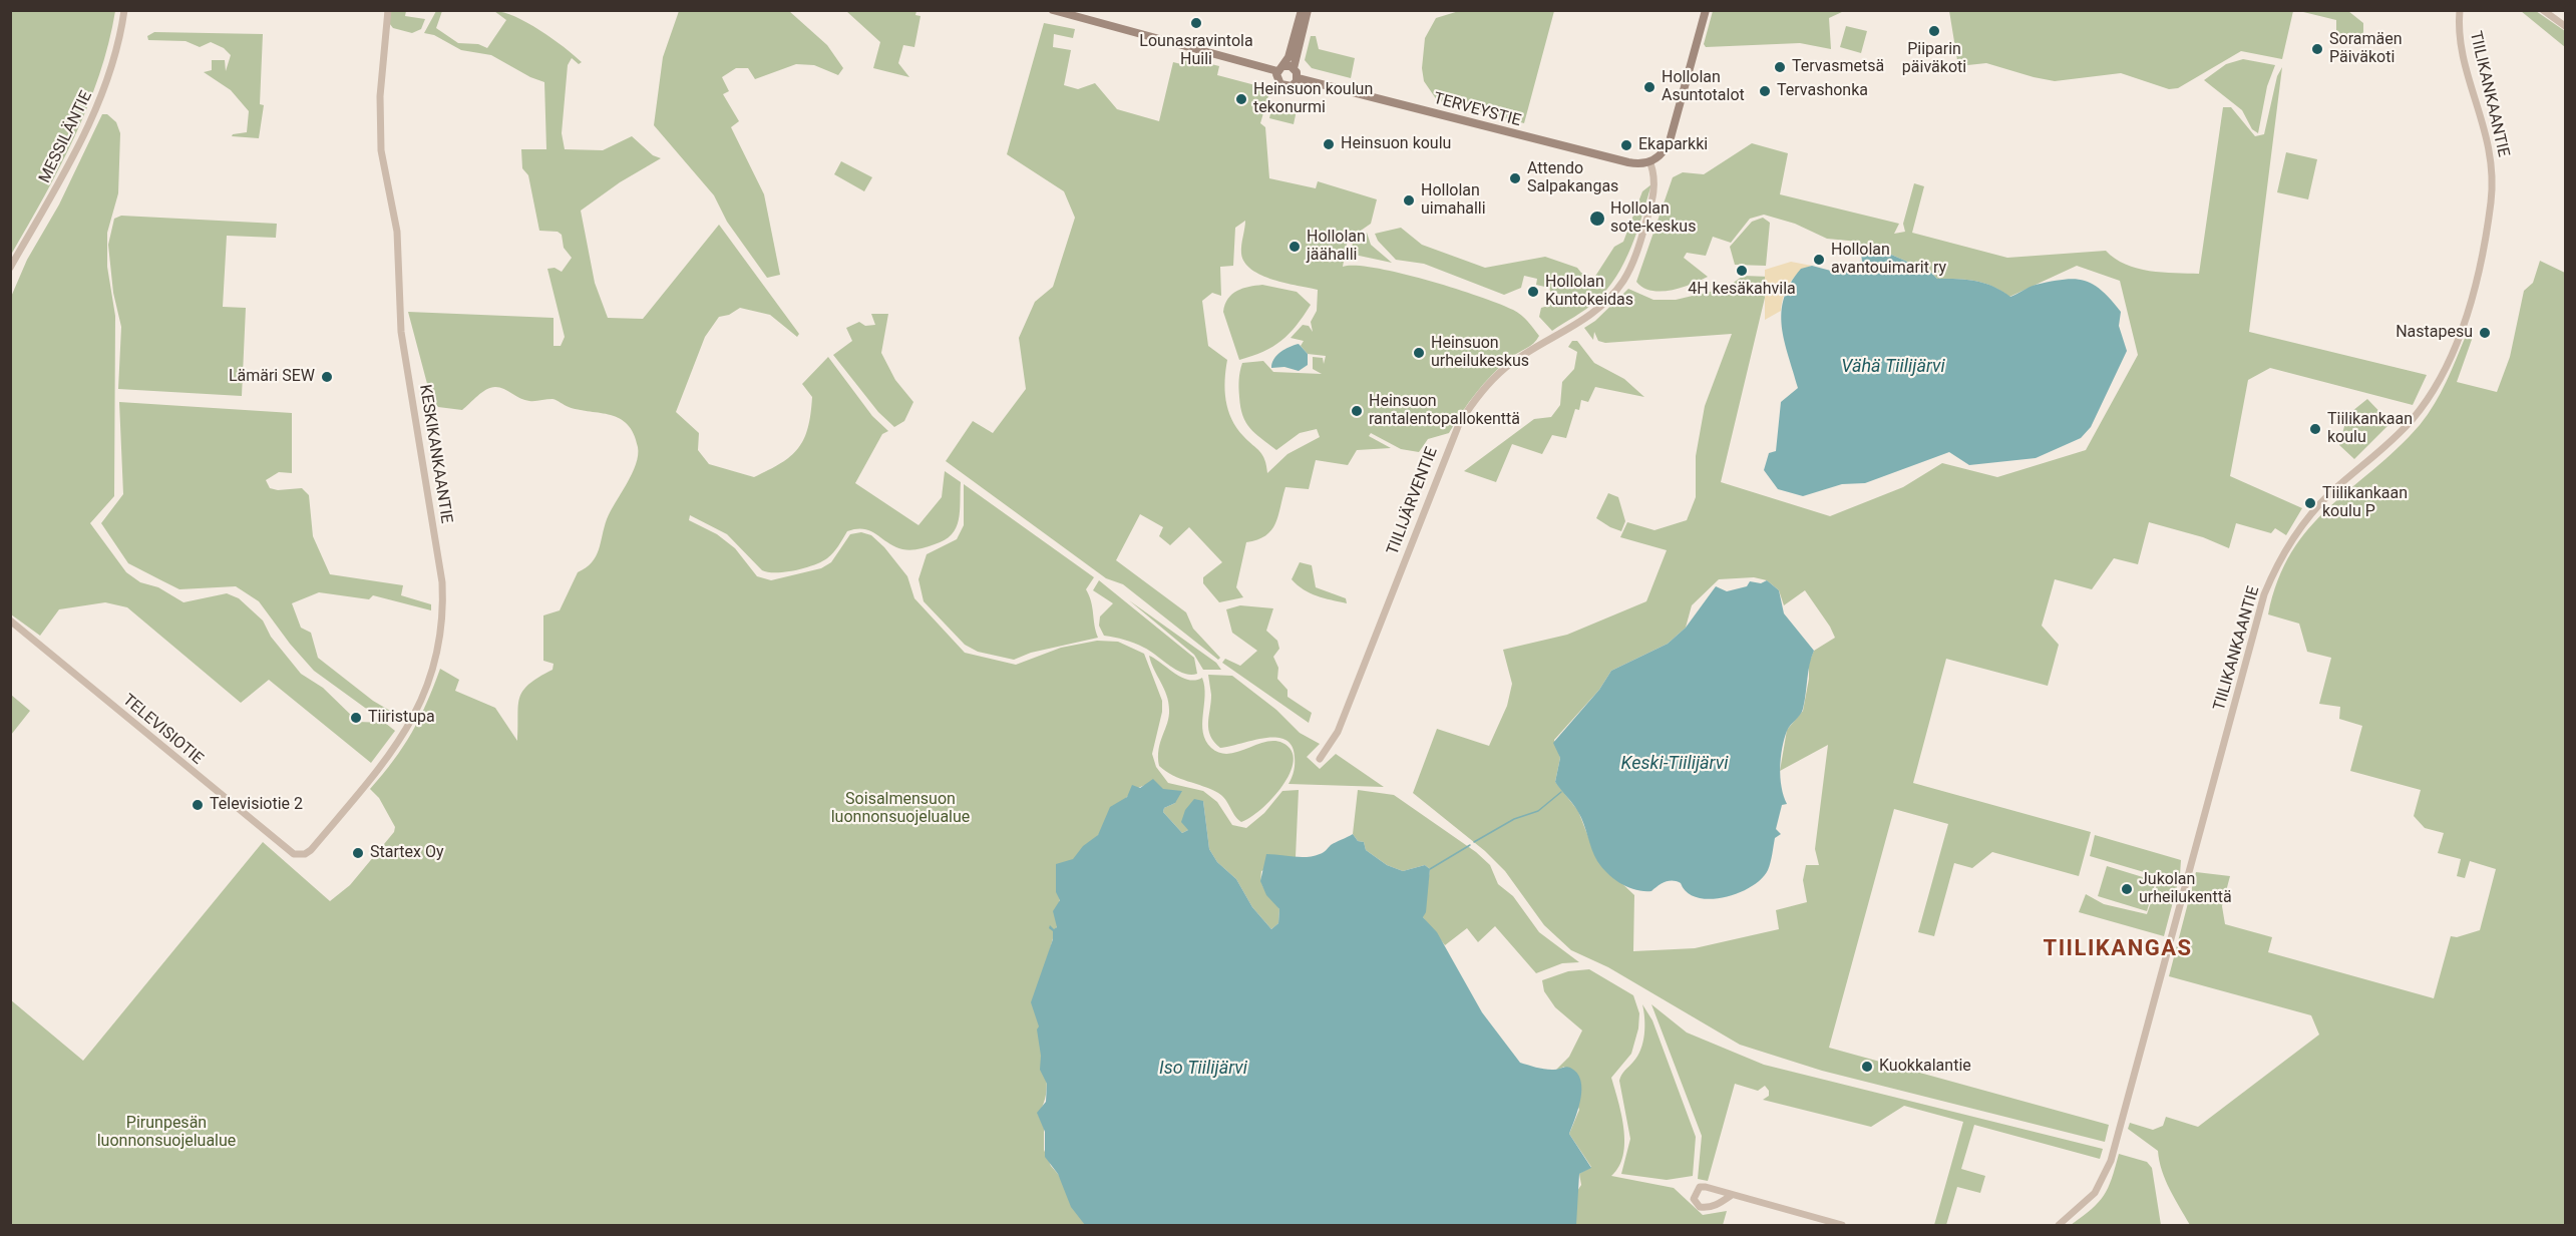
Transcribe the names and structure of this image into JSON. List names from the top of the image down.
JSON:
{
  "streets": {
    "main road": ["TERVEYSTIE"],
    "street": [
      "TIILIKANKAANTIE",
      "MESSILÄNTIE",
      "KESKIKANKAANTIE",
      "TIILIJÄRVENTIE",
      "TELEVISIOTIE"
    ]
  },
  "crossings": [
    ["TERVEYSTIE", "TIILIJÄRVENTIE"],
    ["KESKIKANKAANTIE", "TELEVISIOTIE"]
  ],
  "districts": ["TIILIKANGAS"],
  "water": ["Vähä Tiilijärvi", "Keski-Tiilijärvi", "Iso Tiilijärvi"],
  "parks": ["Soisalmensuon luonnonsuojelualue", "Pirunpesän luonnonsuojelualue"],
  "places": [
    "Lounasravintola Huili",
    "Piiparin päiväkoti",
    "Soramäen Päiväkoti",
    "Tervasmetsä",
    "Hollolan Asuntotalot",
    "Tervashonka",
    "Heinsuon koulun tekonurmi",
    "Heinsuon koulu",
    "Ekaparkki",
    "Attendo Salpakangas",
    "Hollolan uimahalli",
    "Hollolan sote-keskus",
    "Hollolan jäähalli",
    "Hollolan avantouimarit ry",
    "4H kesäkahvila",
    "Hollolan Kuntokeidas",
    "Nastapesu",
    "Heinsuon urheilukeskus",
    "Lämäri SEW",
    "Heinsuon rantalentopallokenttä",
    "Tiilikankaan koulu",
    "Tiilikankaan koulu P",
    "Tiiristupa",
    "Televisiotie 2",
    "Startex Oy",
    "Jukolan urheilukenttä",
    "Kuokkalantie"
  ]
}
